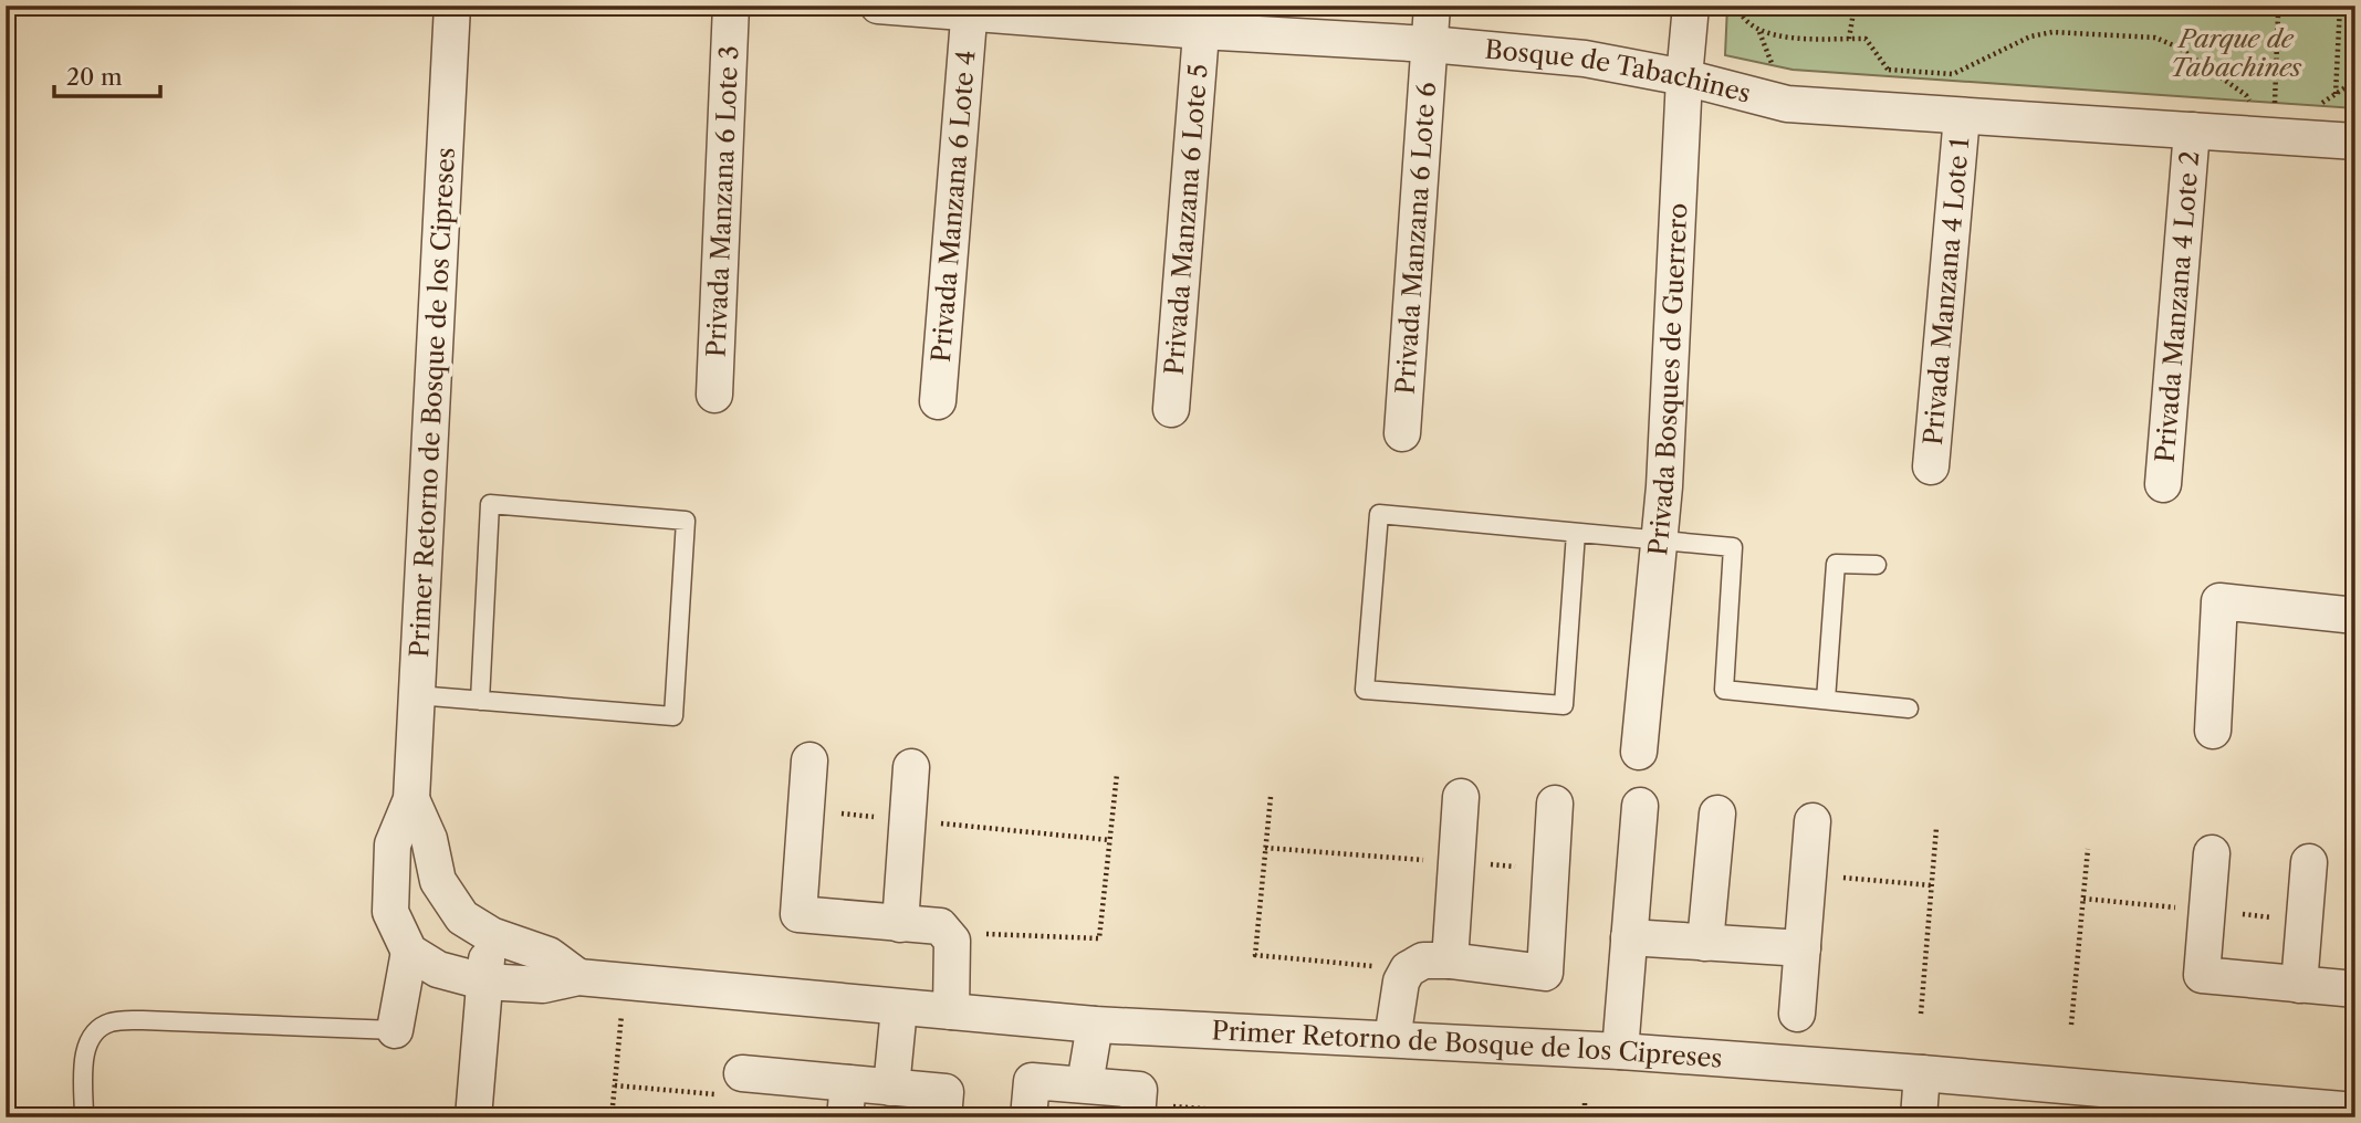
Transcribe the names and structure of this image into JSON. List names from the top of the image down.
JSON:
{
  "streets": {
    "street": [
      "Bosque de Tabachines",
      "Privada Manzana 6 Lote 3",
      "Privada Manzana 6 Lote 4",
      "Privada Manzana 6 Lote 5",
      "Privada Manzana 6 Lote 6",
      "Privada Manzana 4 Lote 1",
      "Privada Manzana 4 Lote 2",
      "Privada Bosques de Guerrero",
      "Primer Retorno de Bosque de los Cipreses"
    ]
  },
  "crossings": [
    ["Bosque de Tabachines", "Privada Manzana 6 Lote 4"],
    ["Bosque de Tabachines", "Privada Manzana 6 Lote 5"],
    ["Bosque de Tabachines", "Privada Manzana 6 Lote 6"],
    ["Bosque de Tabachines", "Privada Manzana 4 Lote 1"],
    ["Bosque de Tabachines", "Privada Manzana 4 Lote 2"],
    ["Bosque de Tabachines", "Privada Bosques de Guerrero"]
  ],
  "parks": ["Parque de Tabachines"],
  "scale_bar": "20 m"
}
